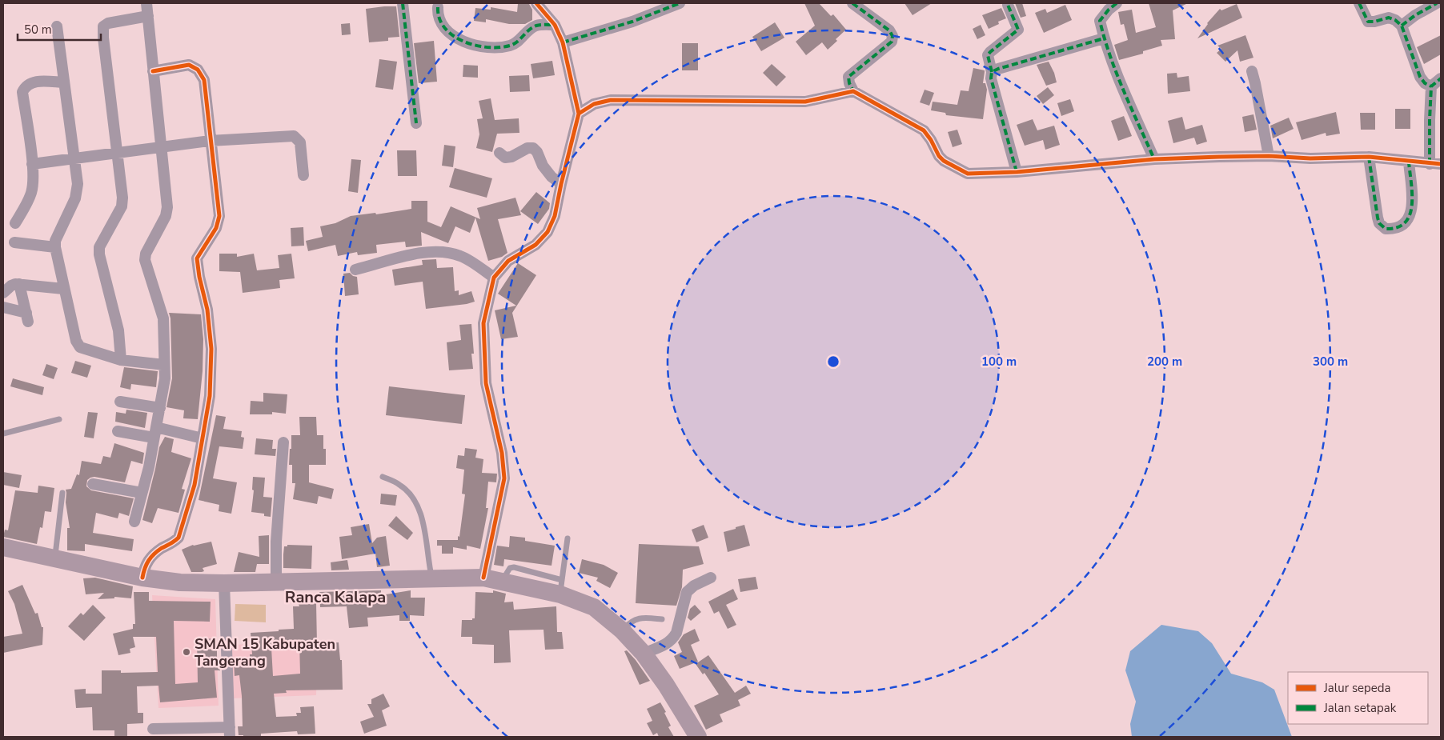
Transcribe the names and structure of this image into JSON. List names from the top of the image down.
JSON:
{
  "districts": ["Ranca Kalapa"],
  "places": ["SMAN 15 Kabupaten Tangerang"],
  "legend": ["Jalur sepeda", "Jalan setapak"],
  "scale_bar": "50 m",
  "rings": ["100 m", "200 m", "300 m"]
}
